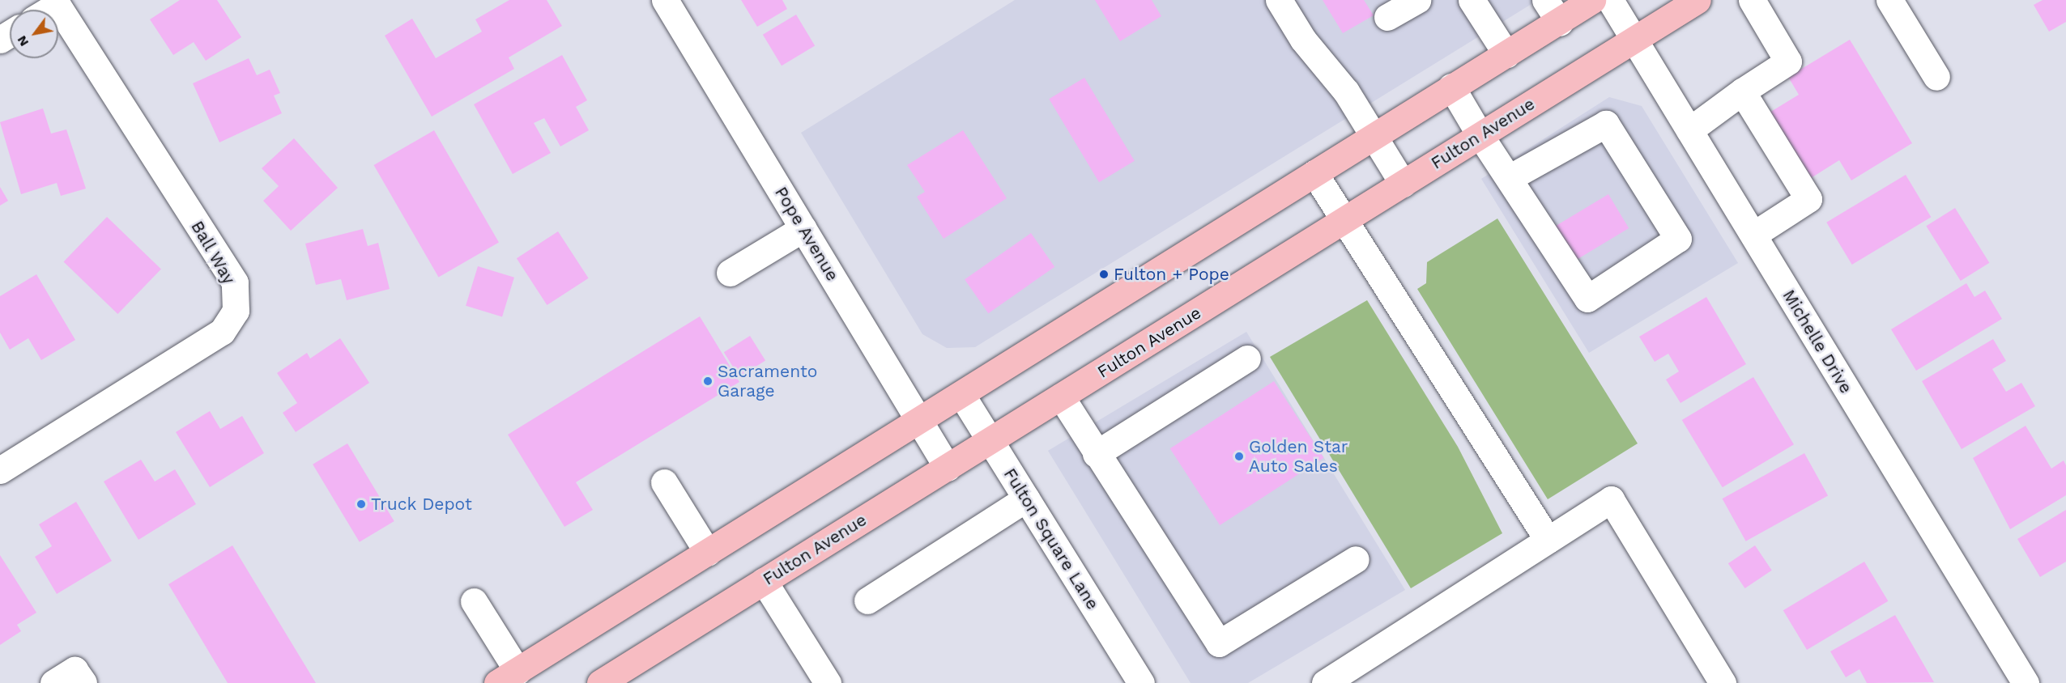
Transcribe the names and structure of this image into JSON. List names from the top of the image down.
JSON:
{
  "streets": {
    "main road": ["Fulton Avenue"],
    "street": [
      "Pope Avenue",
      "Ball Way",
      "Michelle Drive",
      "Fulton Square Lane"
    ]
  },
  "crossings": [
    ["Fulton Avenue", "Pope Avenue"],
    ["Fulton Avenue", "Michelle Drive"],
    ["Fulton Avenue", "Fulton Square Lane"]
  ],
  "places": [
    "Fulton + Pope",
    "Sacramento Garage",
    "Golden Star Auto Sales",
    "Truck Depot"
  ],
  "north": "bottom left"
}
